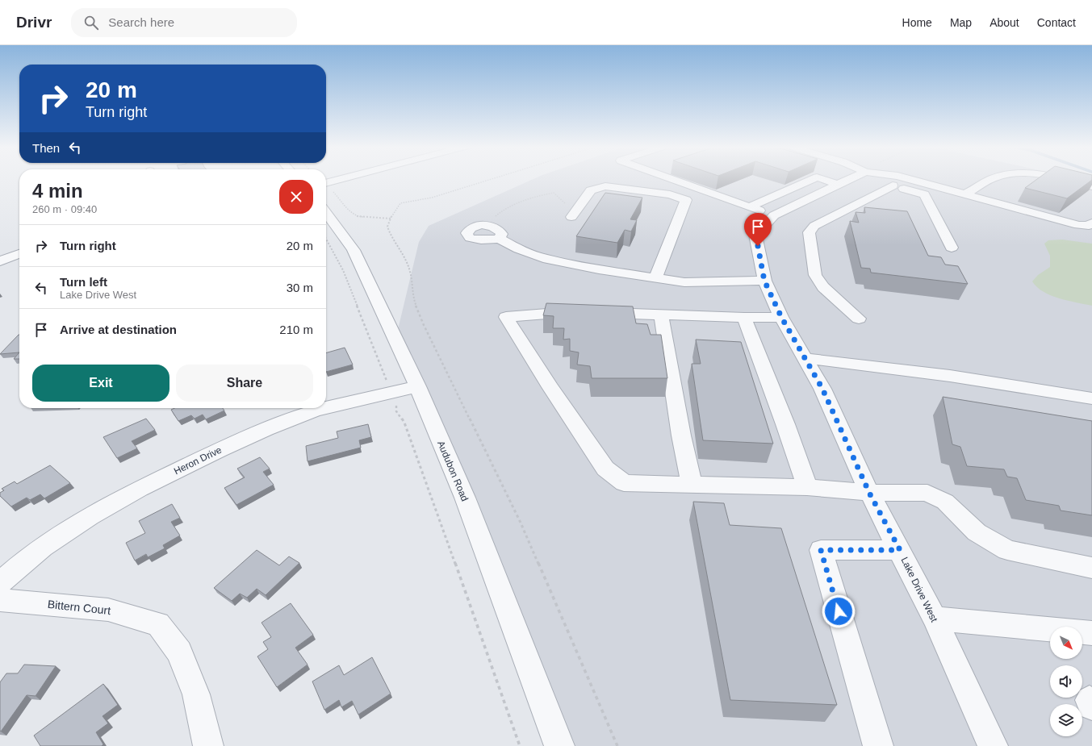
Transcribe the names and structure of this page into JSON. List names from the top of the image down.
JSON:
{
  "streets": {
    "street": [
      "Heron Drive",
      "Audubon Road",
      "Lake Drive West",
      "Bittern Court"
    ]
  },
  "crossings": [
    ["Heron Drive", "Audubon Road"]
  ],
  "north": "bottom right",
  "page": {
    "header": "Drivr",
    "search": "Search here",
    "nav": [
      "Home",
      "Map",
      "About",
      "Contact"
    ],
    "turn": ["20 m", "Turn right"],
    "then": "Then",
    "heading": ["4 min", "260 m · 09:40"],
    "list": [
      {
        "name": "Turn right",
        "value": "20 m"
      },
      {
        "name": "Turn left",
        "note": "Lake Drive West",
        "value": "30 m"
      },
      {
        "name": "Arrive at destination",
        "value": "210 m"
      }
    ],
    "buttons": ["Exit", "Share"]
  }
}
